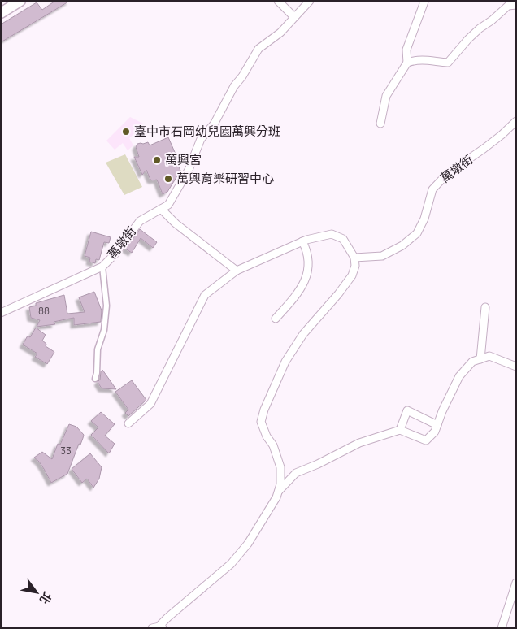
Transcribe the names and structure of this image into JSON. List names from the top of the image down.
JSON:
{
  "streets": {
    "street": ["萬墩街"]
  },
  "places": ["臺中市石岡幼兒園萬興分班", "萬興宮", "萬興育樂研習中心"],
  "house_numbers": ["88", "33"],
  "north": "bottom right"
}
